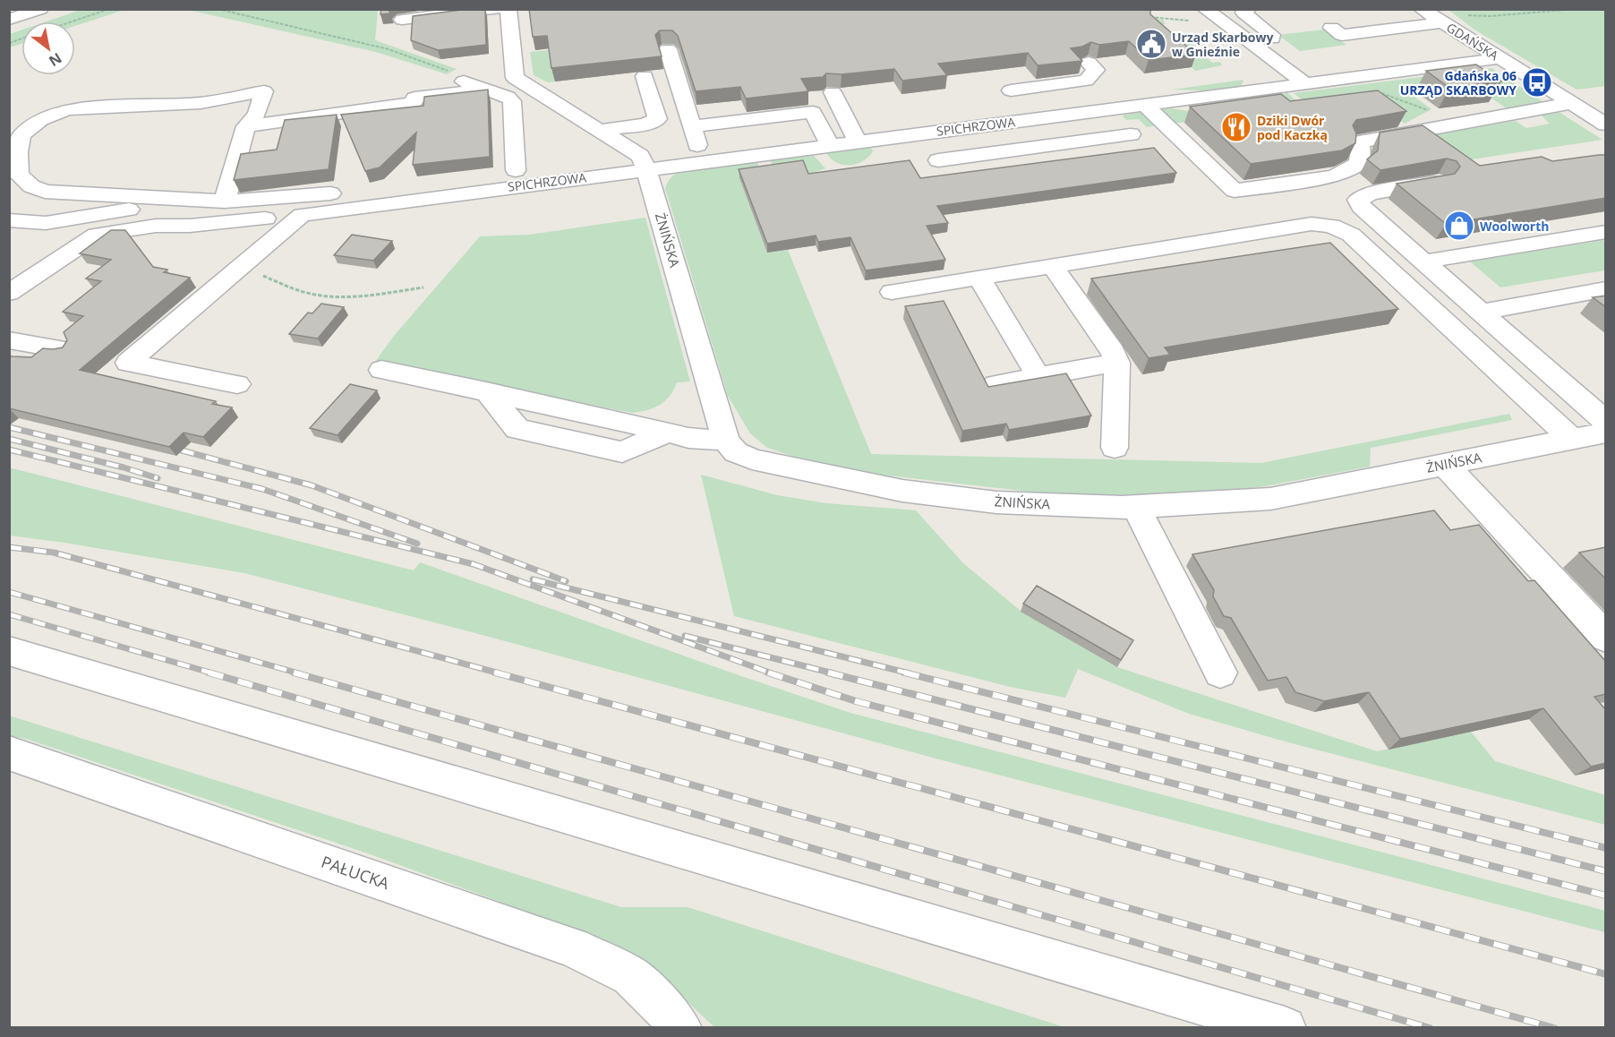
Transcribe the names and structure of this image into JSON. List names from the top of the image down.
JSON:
{
  "streets": {
    "street": [
      "GDAŃSKA",
      "SPICHRZOWA",
      "ŻNIŃSKA",
      "PAŁUCKA"
    ]
  },
  "crossings": [
    ["GDAŃSKA", "SPICHRZOWA"],
    ["SPICHRZOWA", "ŻNIŃSKA"]
  ],
  "places": {
    "public building": ["Urząd Skarbowy w Gnieźnie"],
    "bus stop": ["Gdańska 06 URZĄD SKARBOWY"],
    "restaurant": ["Dziki Dwór pod Kaczką"],
    "shop": ["Woolworth"]
  },
  "north": "bottom right"
}
